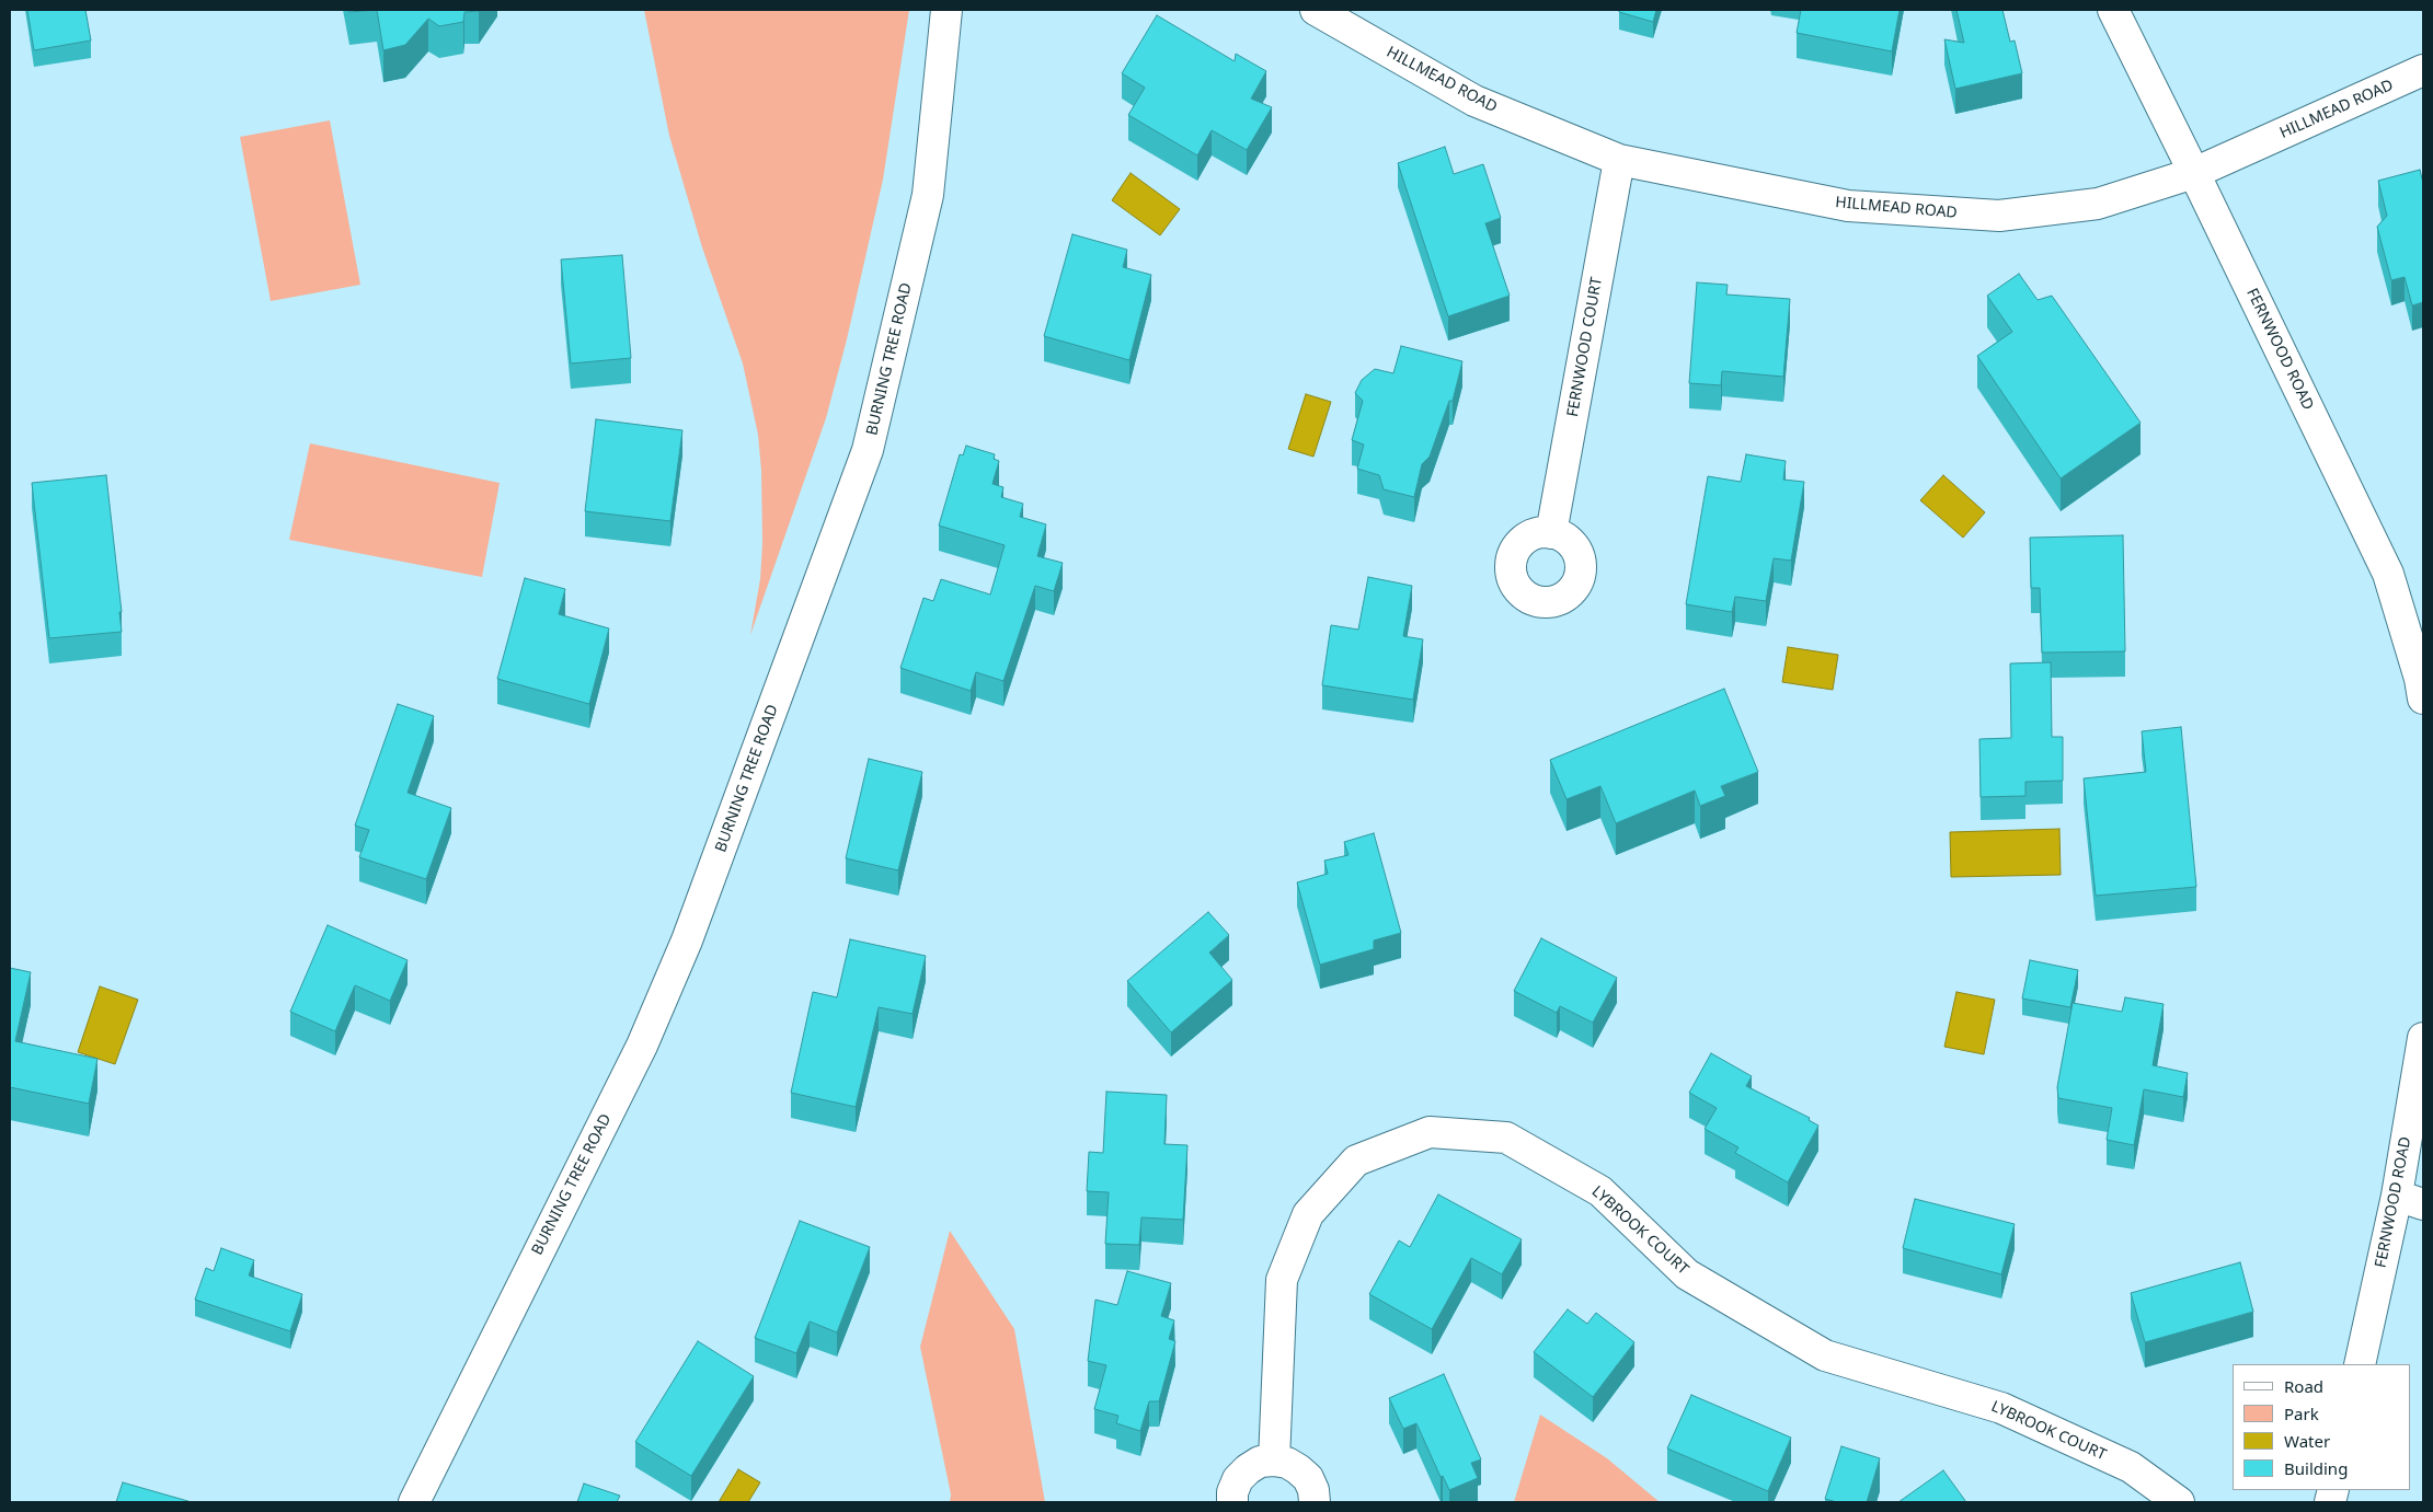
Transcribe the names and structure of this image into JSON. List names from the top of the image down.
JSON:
{
  "streets": {
    "street": [
      "HILLMEAD ROAD",
      "FERNWOOD COURT",
      "FERNWOOD ROAD",
      "BURNING TREE ROAD",
      "LYBROOK COURT"
    ]
  },
  "crossings": [
    ["HILLMEAD ROAD", "FERNWOOD COURT"],
    ["HILLMEAD ROAD", "FERNWOOD ROAD"]
  ],
  "legend": [
    "Road",
    "Park",
    "Water",
    "Building"
  ]
}
